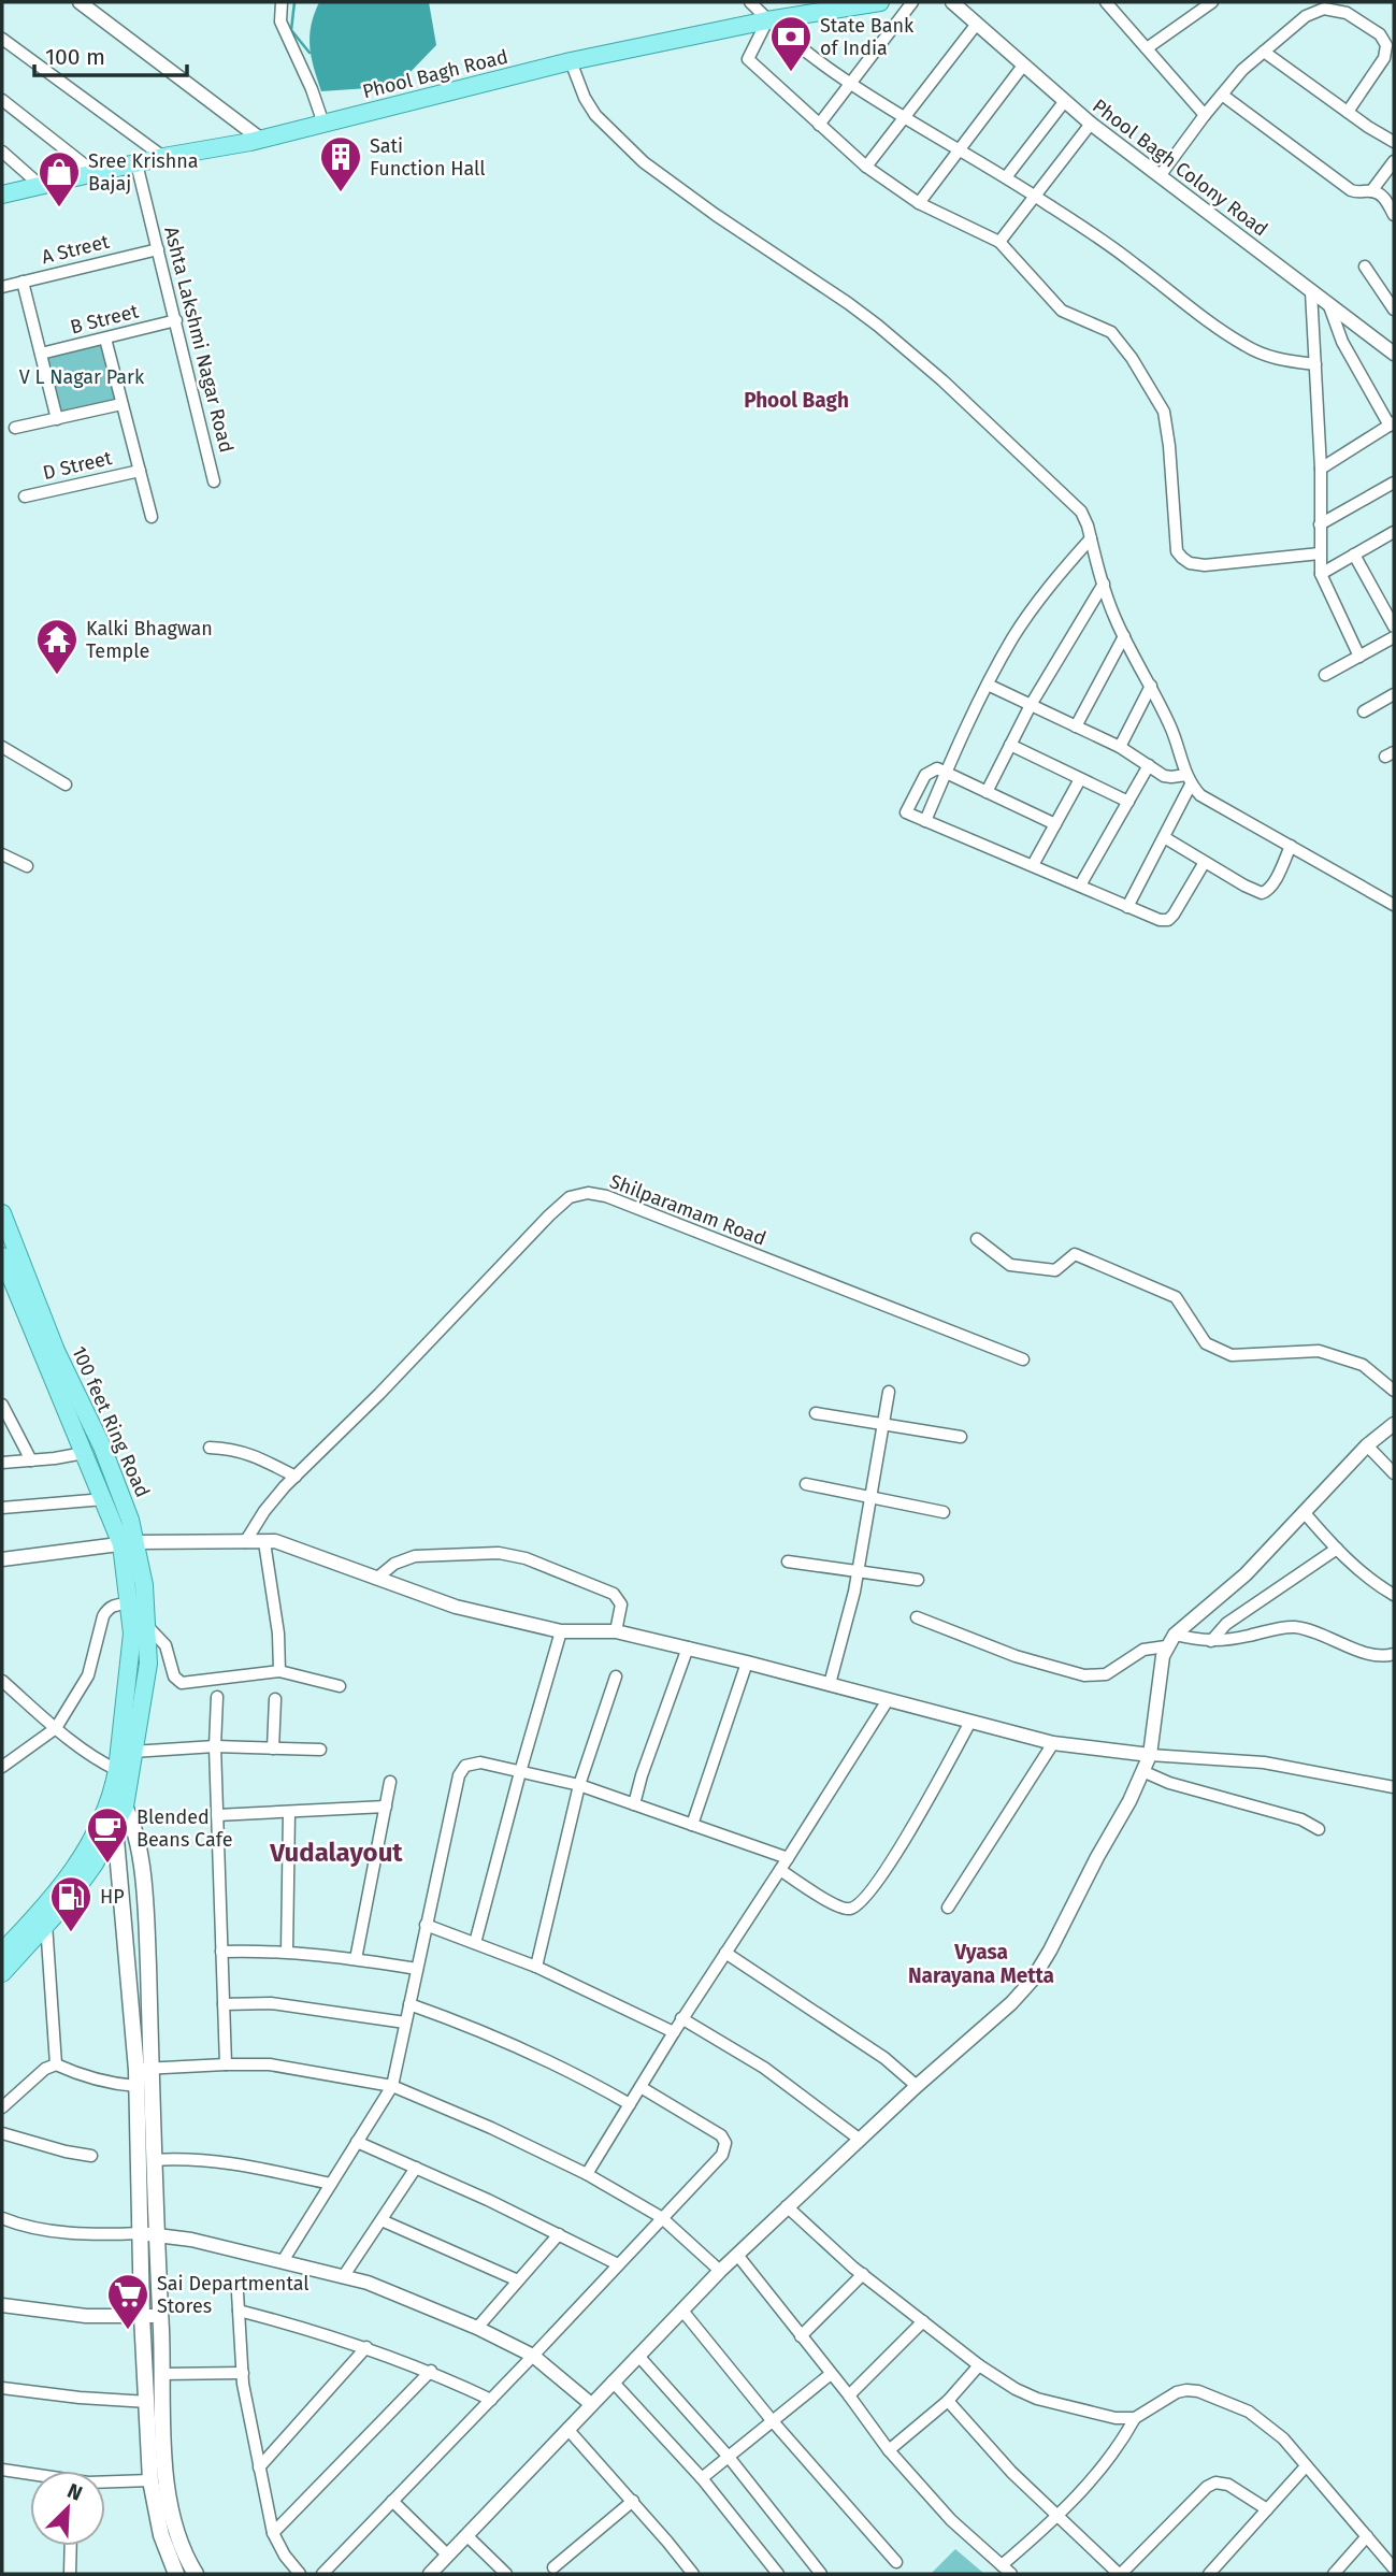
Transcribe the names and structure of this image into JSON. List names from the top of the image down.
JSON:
{
  "streets": {
    "main road": ["Phool Bagh Road", "100 feet Ring Road"],
    "street": [
      "Phool Bagh Colony Road",
      "A Street",
      "B Street",
      "Ashta Lakshmi Nagar Road",
      "D Street",
      "Shilparamam Road"
    ]
  },
  "crossings": [
    ["Phool Bagh Road", "Ashta Lakshmi Nagar Road"],
    ["A Street", "Ashta Lakshmi Nagar Road"],
    ["B Street", "Ashta Lakshmi Nagar Road"]
  ],
  "districts": ["Phool Bagh", "Vudalayout", "Vyasa Narayana Metta"],
  "parks": ["V L Nagar Park"],
  "places": {
    "bank": ["State Bank of India"],
    "building": ["Sati Function Hall"],
    "shop": ["Sree Krishna Bajaj"],
    "temple": ["Kalki Bhagwan Temple"],
    "cafe": ["Blended Beans Cafe"],
    "fuel station": ["HP"],
    "supermarket": ["Sai Departmental Stores"]
  },
  "scale_bar": "100 m",
  "north": "top right"
}
